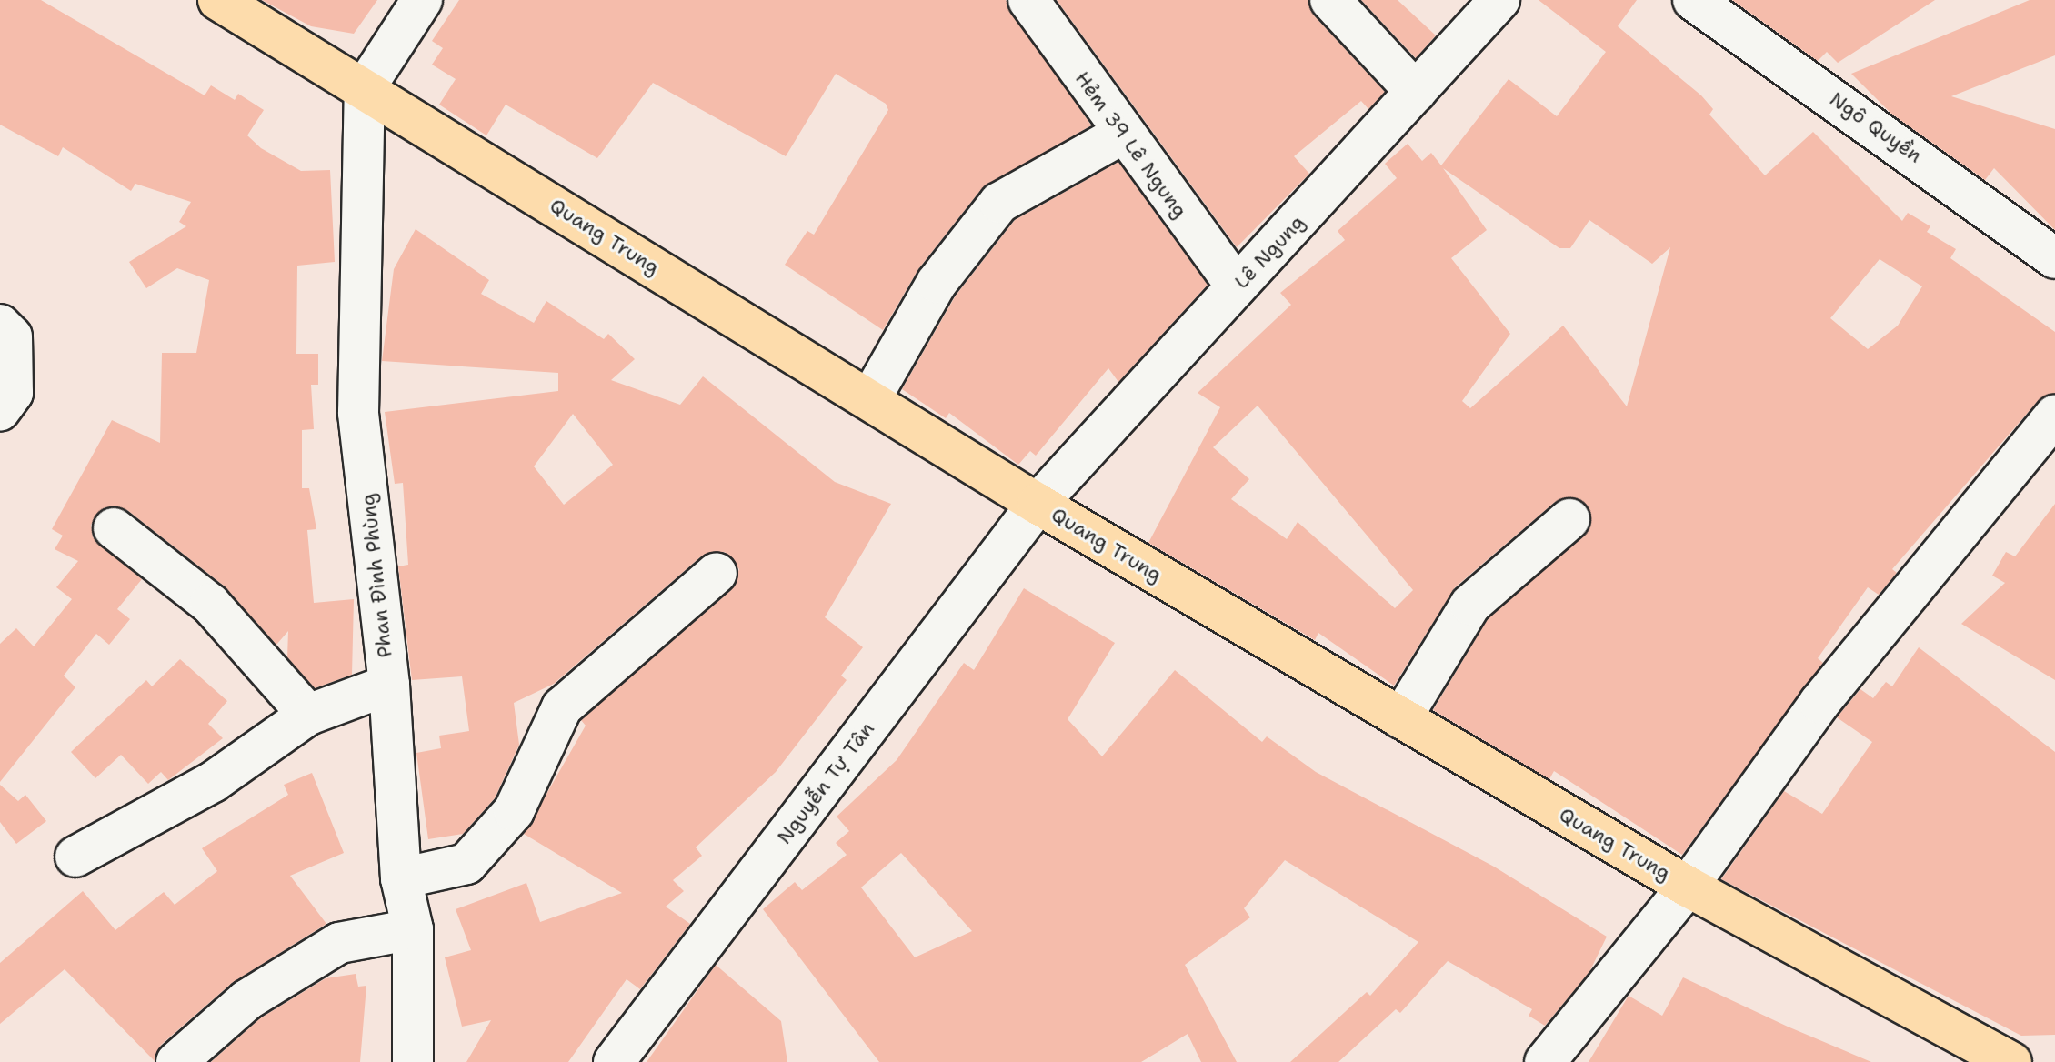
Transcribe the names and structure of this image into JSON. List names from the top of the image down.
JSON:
{
  "streets": {
    "main road": ["Quang Trung"],
    "street": [
      "Ngô Quyền",
      "Hẻm 39 Lê Ngung",
      "Lê Ngung",
      "Phan Đình Phùng",
      "Nguyễn Tự Tân"
    ]
  },
  "crossings": [
    ["Hẻm 39 Lê Ngung", "Lê Ngung"],
    ["Quang Trung", "Lê Ngung"],
    ["Quang Trung", "Phan Đình Phùng"],
    ["Quang Trung", "Nguyễn Tự Tân"],
    ["Lê Ngung", "Nguyễn Tự Tân"]
  ]
}
